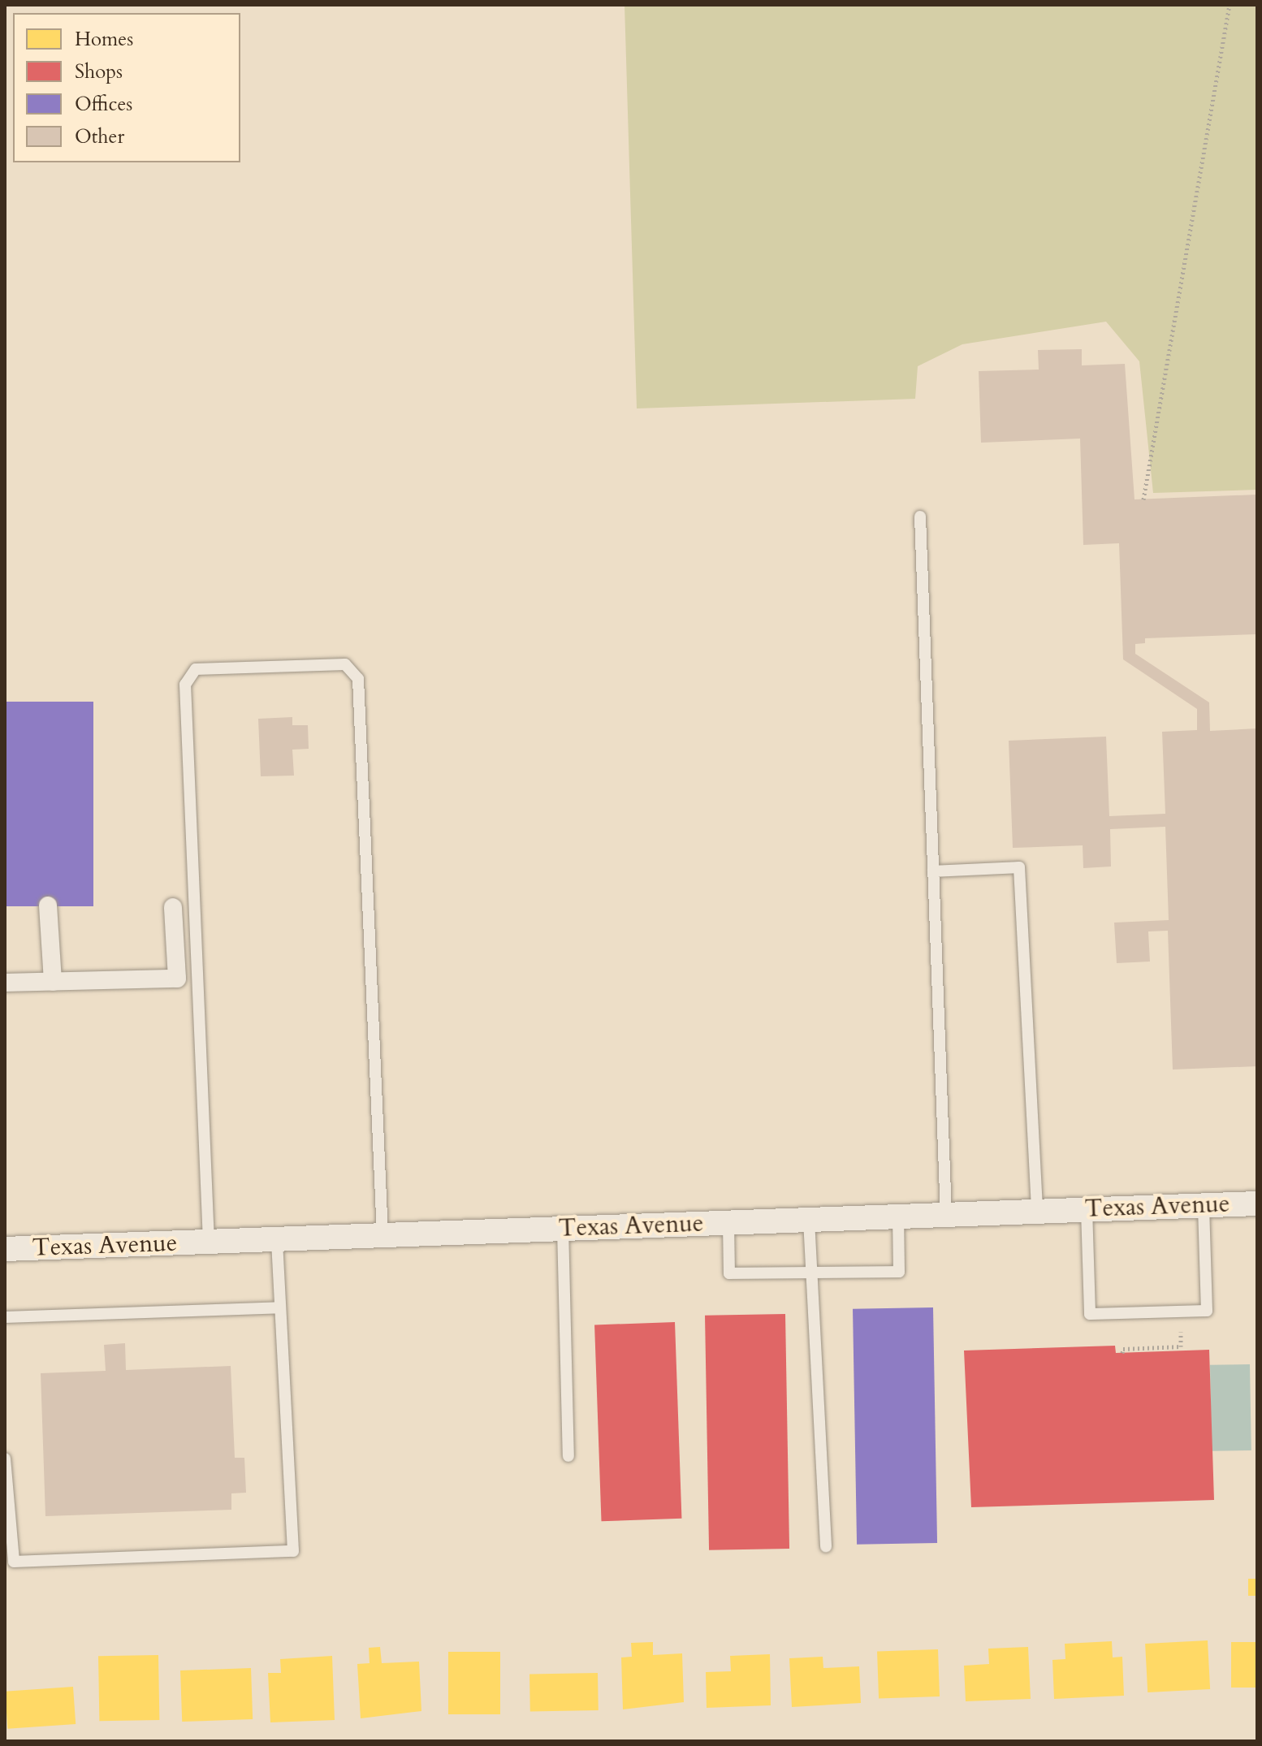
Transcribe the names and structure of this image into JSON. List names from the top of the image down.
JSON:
{
  "streets": {
    "street": ["Texas Avenue"]
  },
  "legend": [
    "Homes",
    "Shops",
    "Offices",
    "Other"
  ]
}
